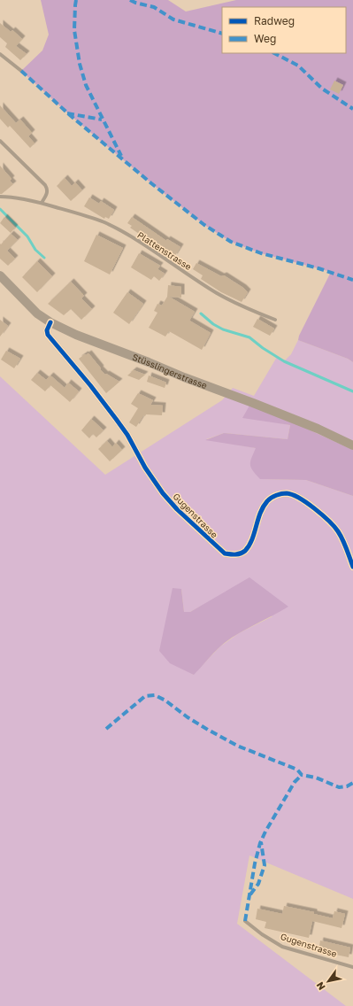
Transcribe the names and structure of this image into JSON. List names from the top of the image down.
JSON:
{
  "streets": {
    "street": ["Stüsslingerstrasse", "Gugenstrasse"],
    "lane": ["Plattenstrasse"]
  },
  "crossings": [
    ["Stüsslingerstrasse", "Gugenstrasse"]
  ],
  "legend": ["Radweg", "Weg"],
  "north": "bottom left"
}
